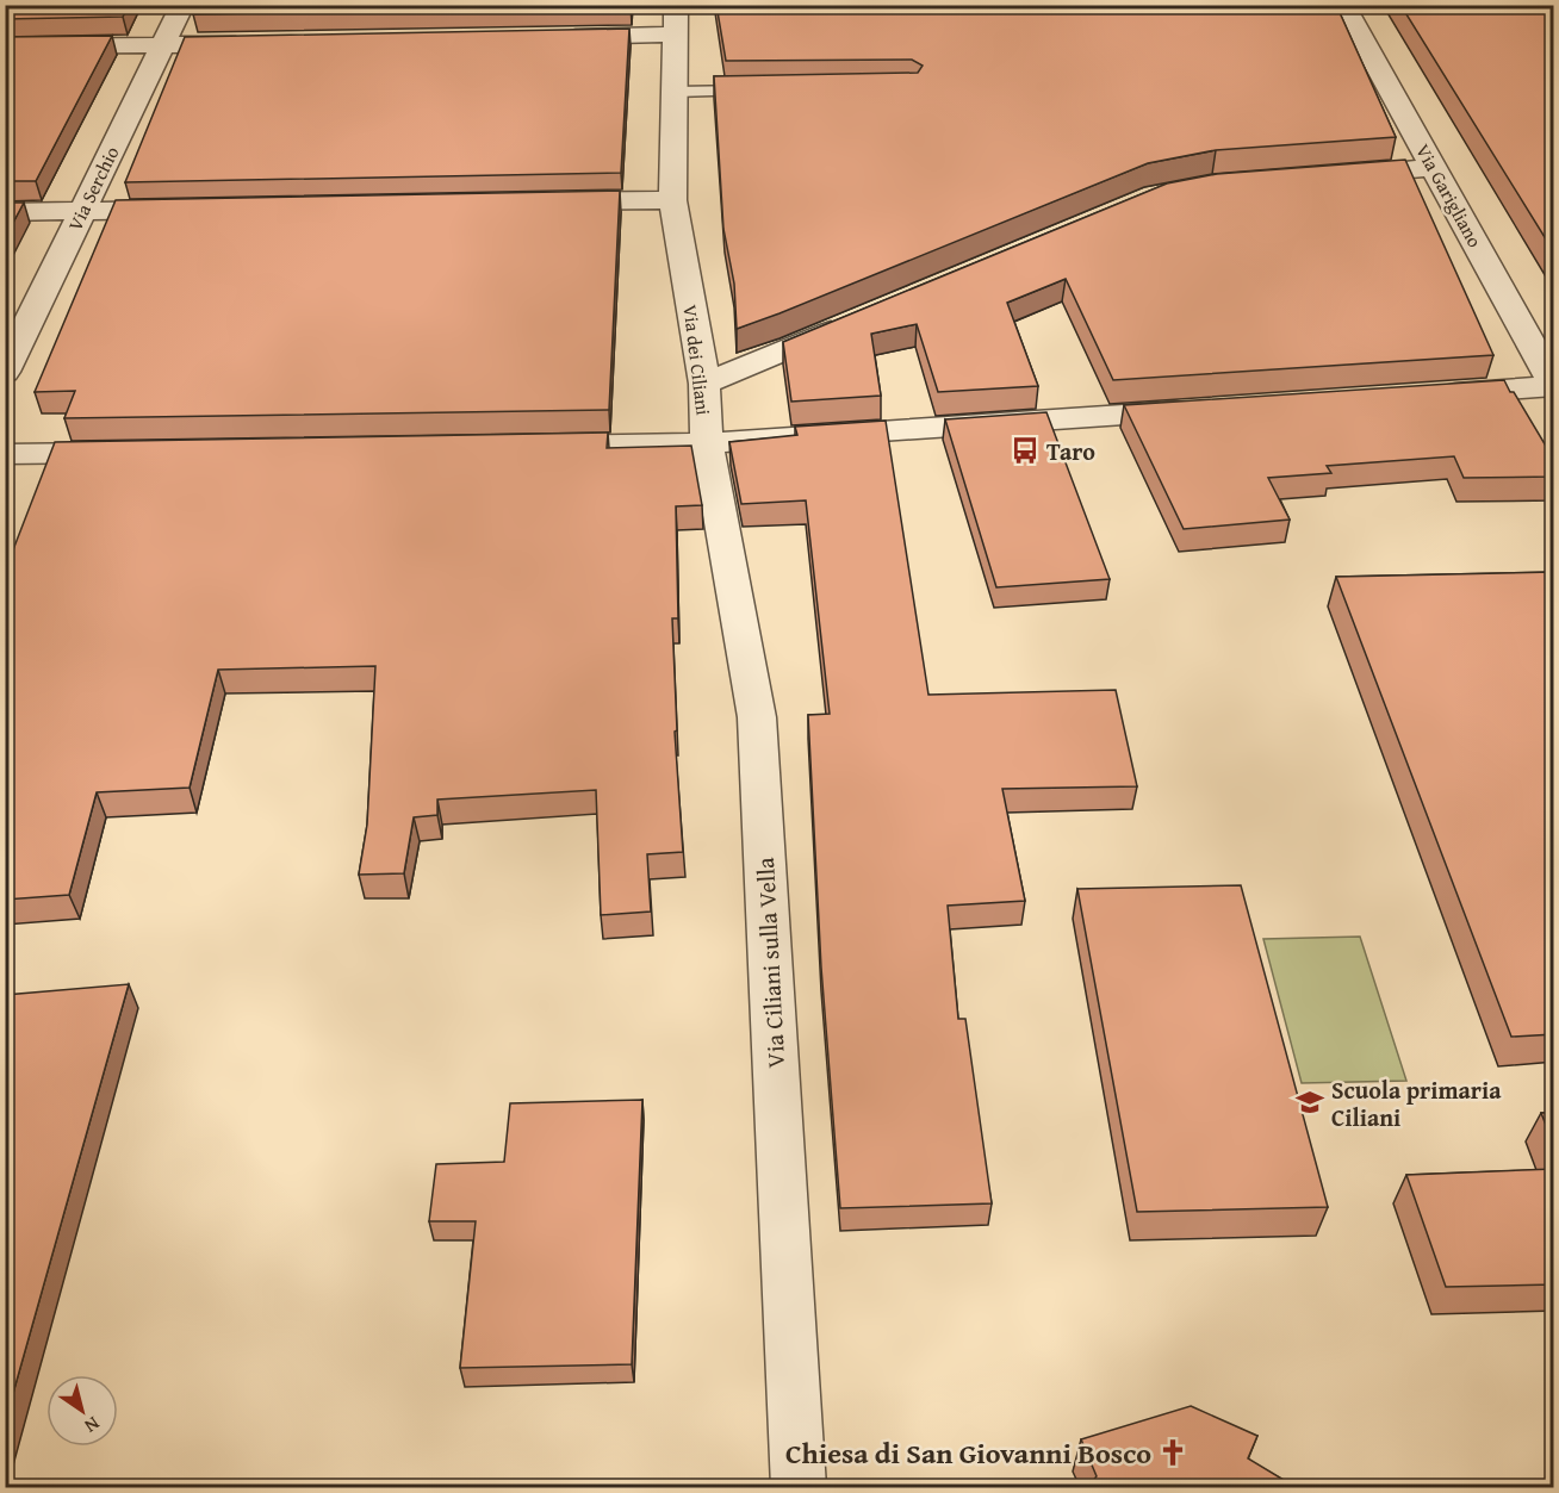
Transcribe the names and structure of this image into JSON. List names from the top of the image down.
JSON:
{
  "streets": {
    "street": [
      "Via Serchio",
      "Via Garigliano",
      "Via dei Ciliani",
      "Via Ciliani sulla Vella"
    ]
  },
  "crossings": [
    ["Via dei Ciliani", "Via Ciliani sulla Vella"]
  ],
  "places": {
    "bus stop": ["Taro"],
    "school or university": ["Scuola primaria Ciliani"],
    "church": ["Chiesa di San Giovanni Bosco"]
  },
  "north": "bottom right"
}
